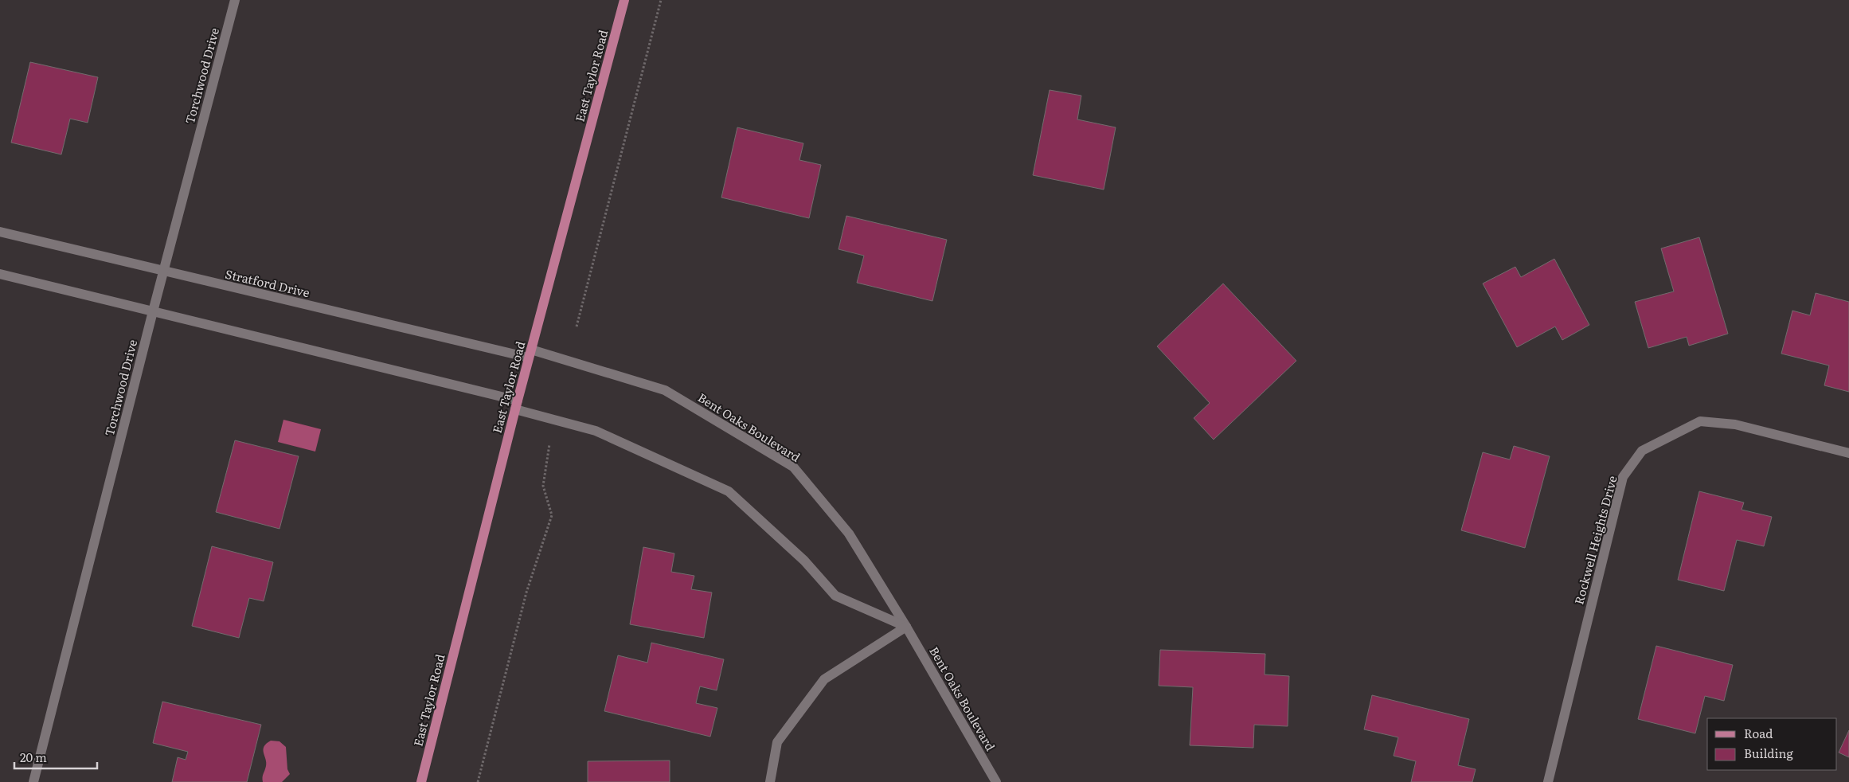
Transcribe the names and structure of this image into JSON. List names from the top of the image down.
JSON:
{
  "streets": {
    "main road": ["East Taylor Road"],
    "street": [
      "Torchwood Drive",
      "Stratford Drive",
      "Bent Oaks Boulevard",
      "Rockwell Heights Drive"
    ]
  },
  "crossings": [
    ["Torchwood Drive", "Stratford Drive"],
    ["East Taylor Road", "Stratford Drive"],
    ["East Taylor Road", "Bent Oaks Boulevard"],
    ["Stratford Drive", "Bent Oaks Boulevard"]
  ],
  "legend": ["Road", "Building"],
  "scale_bar": "20 m"
}
